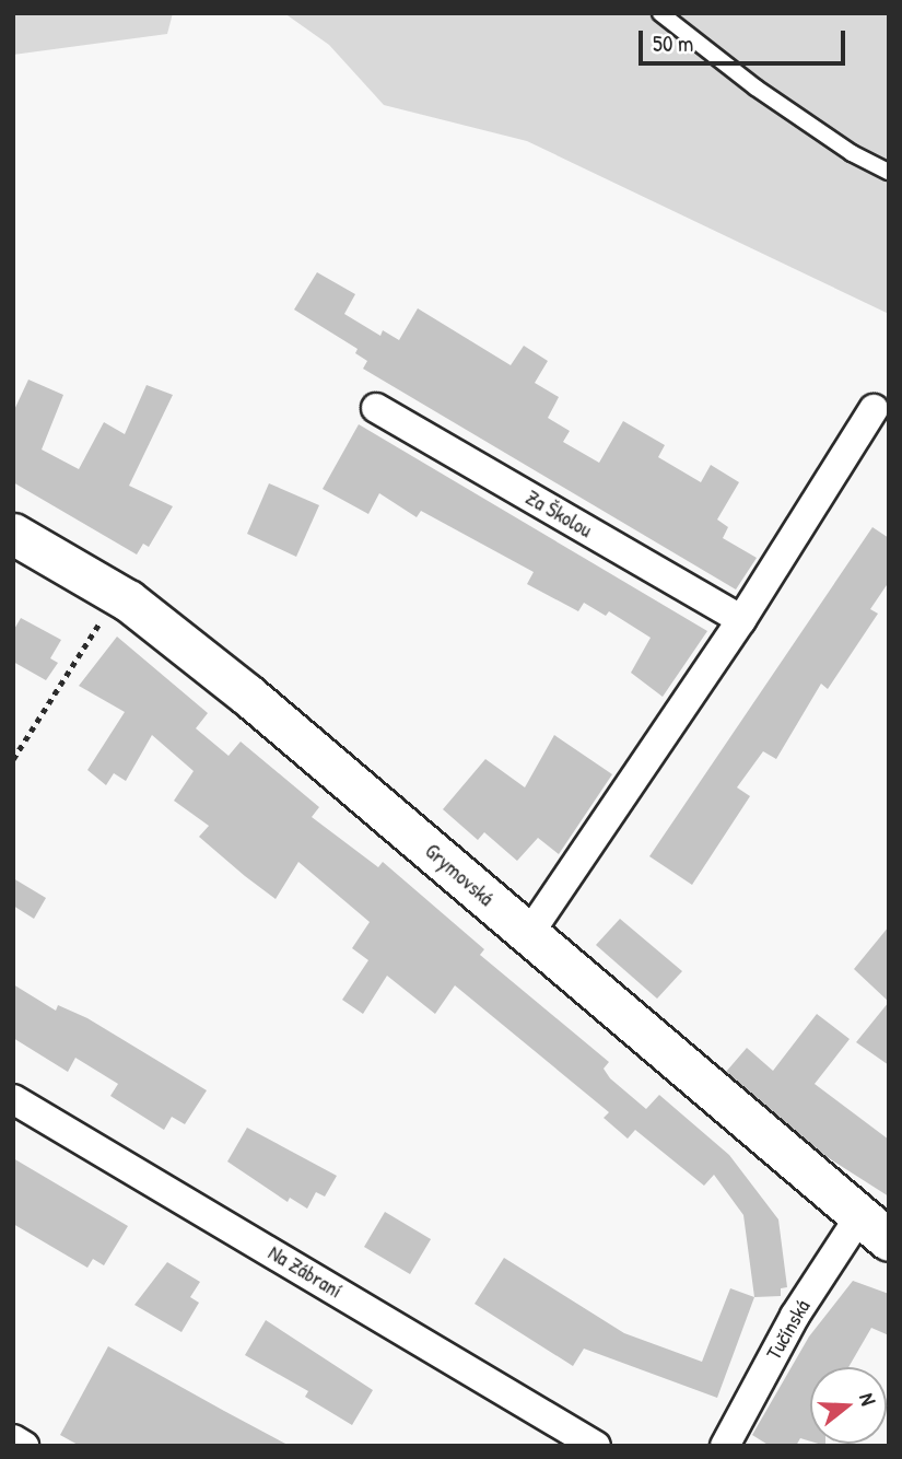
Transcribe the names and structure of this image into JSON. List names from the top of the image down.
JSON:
{
  "streets": {
    "main road": ["Grymovská"],
    "street": ["Za Školou", "Na Zábraní", "Tučínská"]
  },
  "crossings": [
    ["Grymovská", "Tučínská"]
  ],
  "scale_bar": "50 m",
  "north": "right"
}
